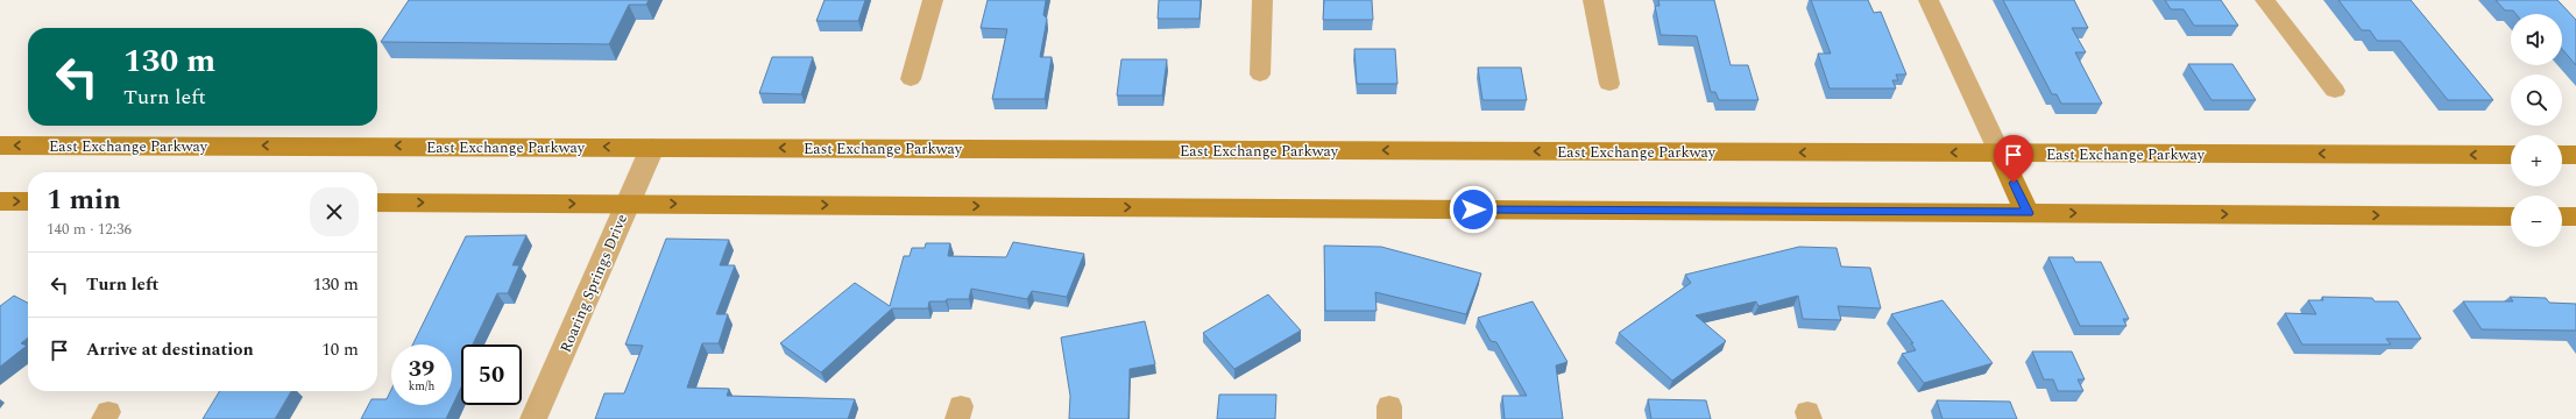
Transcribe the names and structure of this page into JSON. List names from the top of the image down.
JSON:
{
  "streets": {
    "main road": ["East Exchange Parkway"],
    "street": ["Roaring Springs Drive"]
  },
  "crossings": [
    ["East Exchange Parkway", "Roaring Springs Drive"]
  ],
  "page": {
    "map_buttons": ["+", "−"],
    "turn": ["130 m", "Turn left"],
    "heading": ["1 min", "140 m · 12:36"],
    "list": [
      {
        "name": "Turn left",
        "value": "130 m"
      },
      {
        "name": "Arrive at destination",
        "value": "10 m"
      }
    ],
    "speed": "39 km/h",
    "limit": "50"
  }
}
